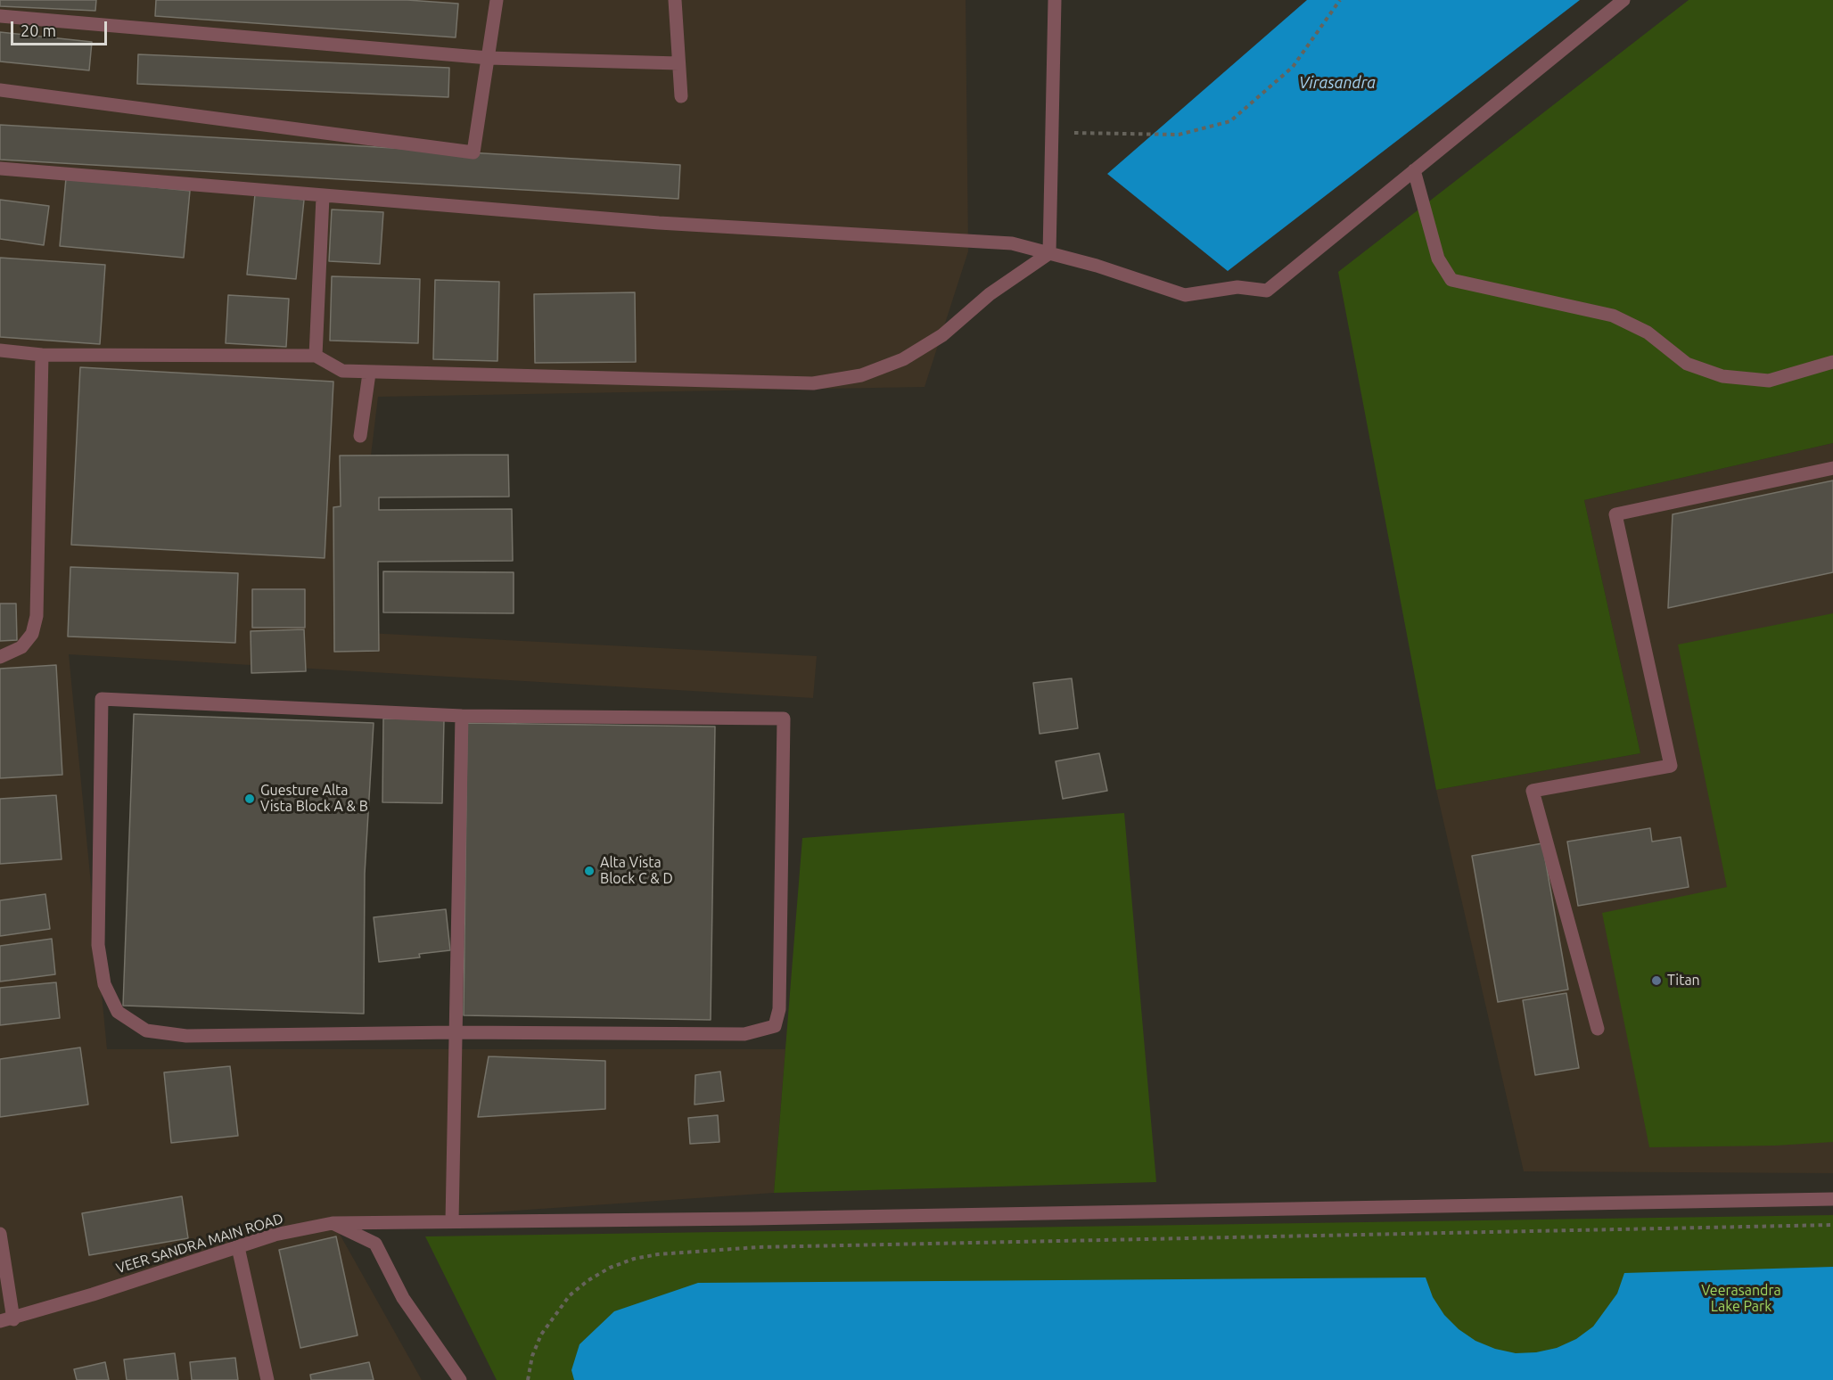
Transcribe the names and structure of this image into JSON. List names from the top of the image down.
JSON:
{
  "streets": {
    "street": ["VEER SANDRA MAIN ROAD"]
  },
  "water": ["Virasandra"],
  "parks": ["Veerasandra Lake Park"],
  "places": ["Guesture Alta Vista Block A & B", "Alta Vista Block C & D", "Titan"],
  "scale_bar": "20 m"
}
